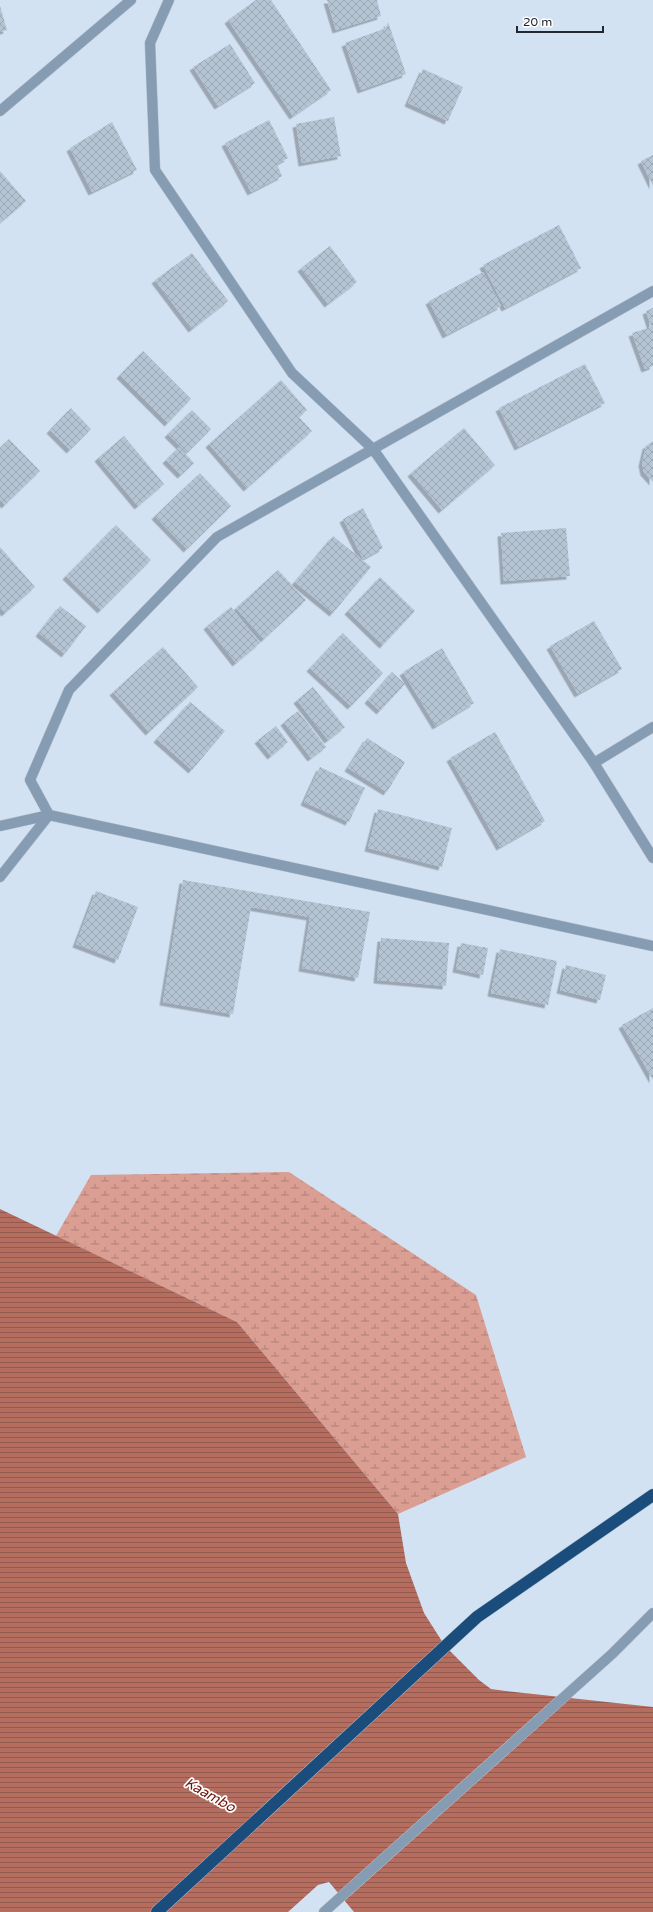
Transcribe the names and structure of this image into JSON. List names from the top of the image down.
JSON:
{
  "water": ["Kaambo"],
  "scale_bar": "20 m"
}
